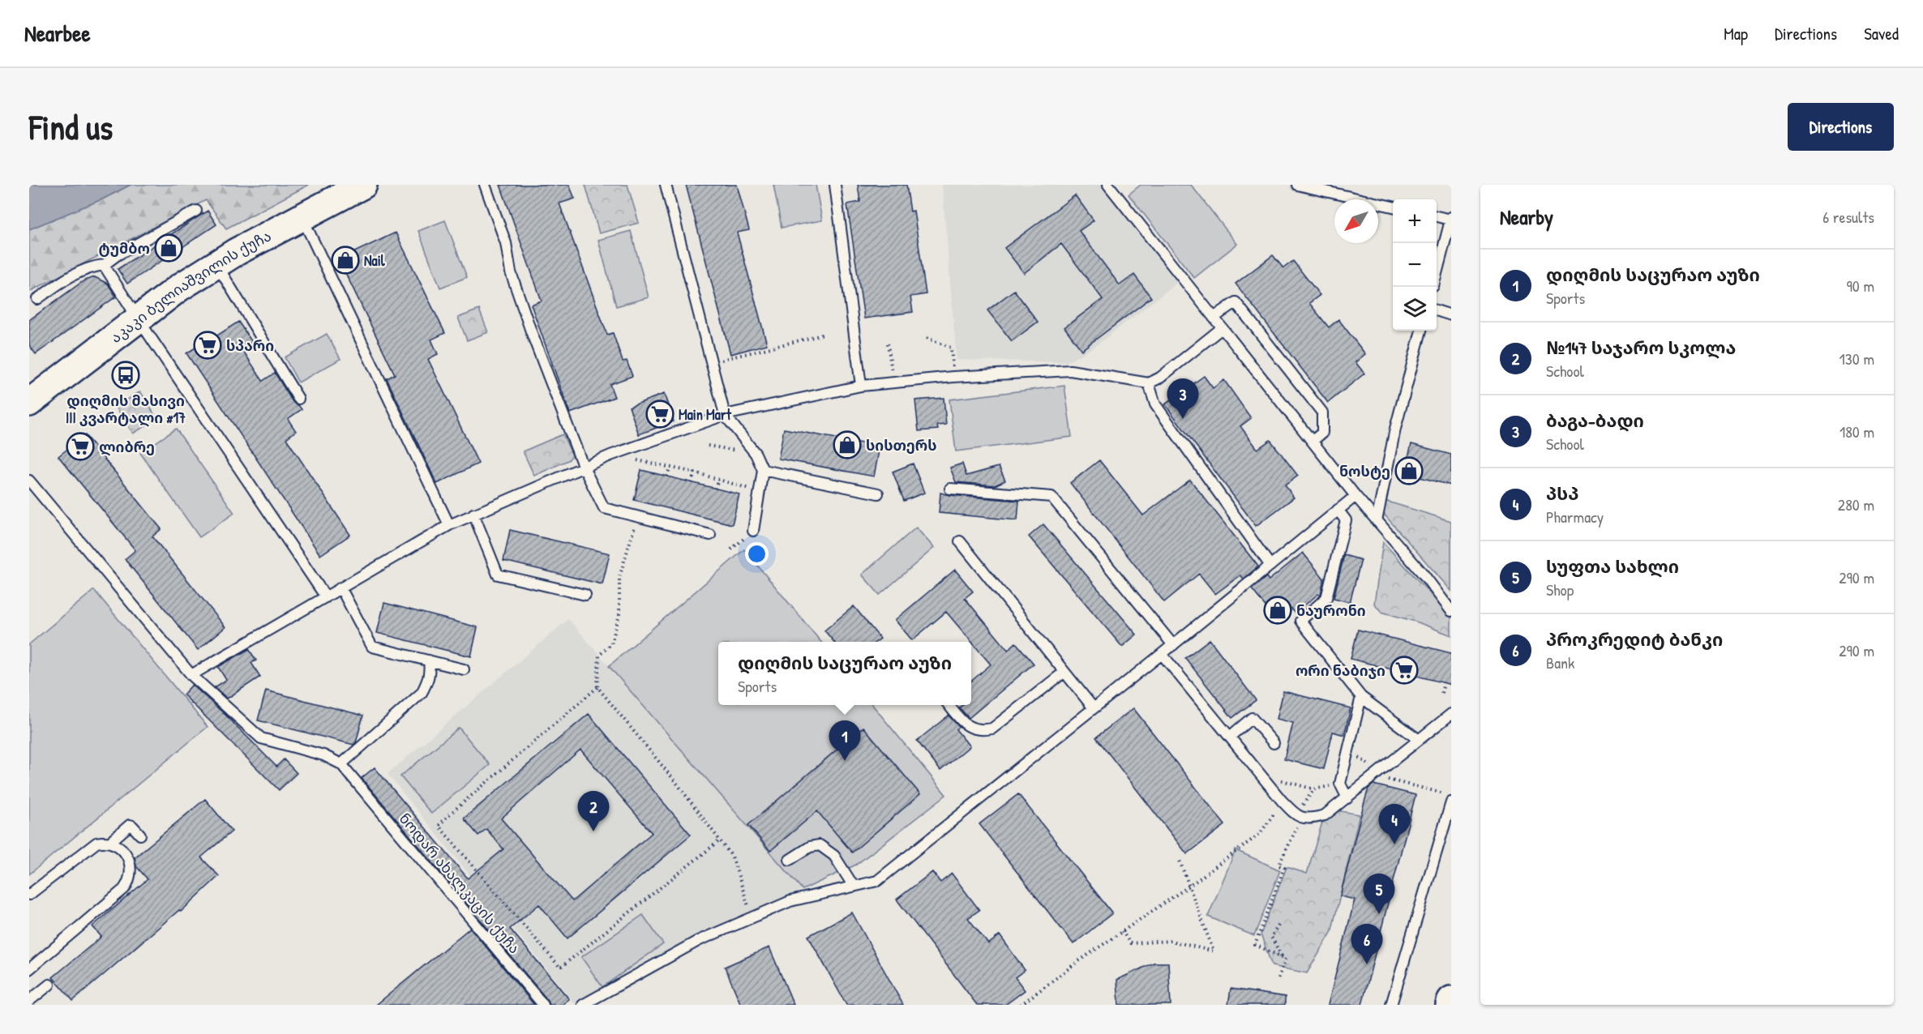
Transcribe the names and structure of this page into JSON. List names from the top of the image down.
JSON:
{
  "streets": {
    "main road": ["აკაკი ბელიაშვილის ქუჩა"],
    "lane": ["ნოდარ ახალკაცის ქუჩა"]
  },
  "places": {
    "shop": [
      "ტუმბო",
      "Nail",
      "სისთერს",
      "ნოსტე",
      "ნაურონი"
    ],
    "supermarket": [
      "სპარი",
      "Main Mart",
      "ლიბრე",
      "ორი ნაბიჯი"
    ],
    "bus stop": ["დიღმის მასივი III კვარტალი #17"]
  },
  "north": "bottom left",
  "page": {
    "header": "Nearbee",
    "nav": ["Map", "Directions", "Saved"],
    "buttons": "Directions",
    "title": "Find us",
    "heading": ["Nearby", "6 results"],
    "map_buttons": ["+", "−"],
    "list": [
      {
        "mark": "1",
        "name": "დიღმის საცურაო აუზი",
        "note": "Sports",
        "value": "90 m"
      },
      {
        "mark": "2",
        "name": "№147 საჯარო სკოლა",
        "note": "School",
        "value": "130 m"
      },
      {
        "mark": "3",
        "name": "ბაგა-ბადი",
        "note": "School",
        "value": "180 m"
      },
      {
        "mark": "4",
        "name": "პსპ",
        "note": "Pharmacy",
        "value": "280 m"
      },
      {
        "mark": "5",
        "name": "სუფთა სახლი",
        "note": "Shop",
        "value": "290 m"
      },
      {
        "mark": "6",
        "name": "პროკრედიტ ბანკი",
        "note": "Bank",
        "value": "290 m"
      }
    ],
    "pins": [
      "3",
      "1",
      "2",
      "4",
      "5",
      "6"
    ],
    "popup": ["დიღმის საცურაო აუზი", "Sports"]
  }
}
